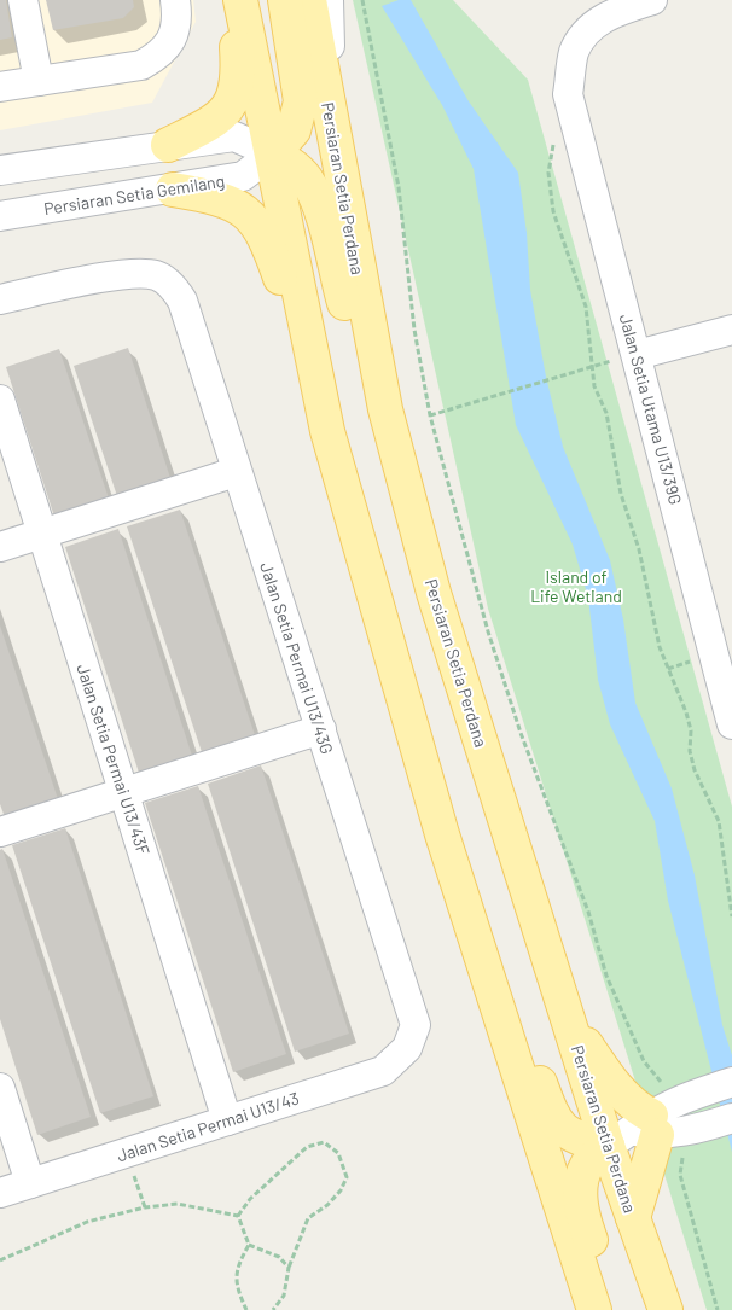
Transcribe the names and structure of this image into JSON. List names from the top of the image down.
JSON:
{
  "streets": {
    "main road": ["Persiaran Setia Perdana"],
    "street": [
      "Persiaran Setia Gemilang",
      "Jalan Setia Utama U13/39G",
      "Jalan Setia Permai U13/43G",
      "Jalan Setia Permai U13/43F",
      "Jalan Setia Permai U13/43"
    ]
  },
  "crossings": [
    ["Jalan Setia Permai U13/43G", "Jalan Setia Permai U13/43"],
    ["Jalan Setia Permai U13/43F", "Jalan Setia Permai U13/43"]
  ],
  "parks": ["Island of Life Wetland"]
}
